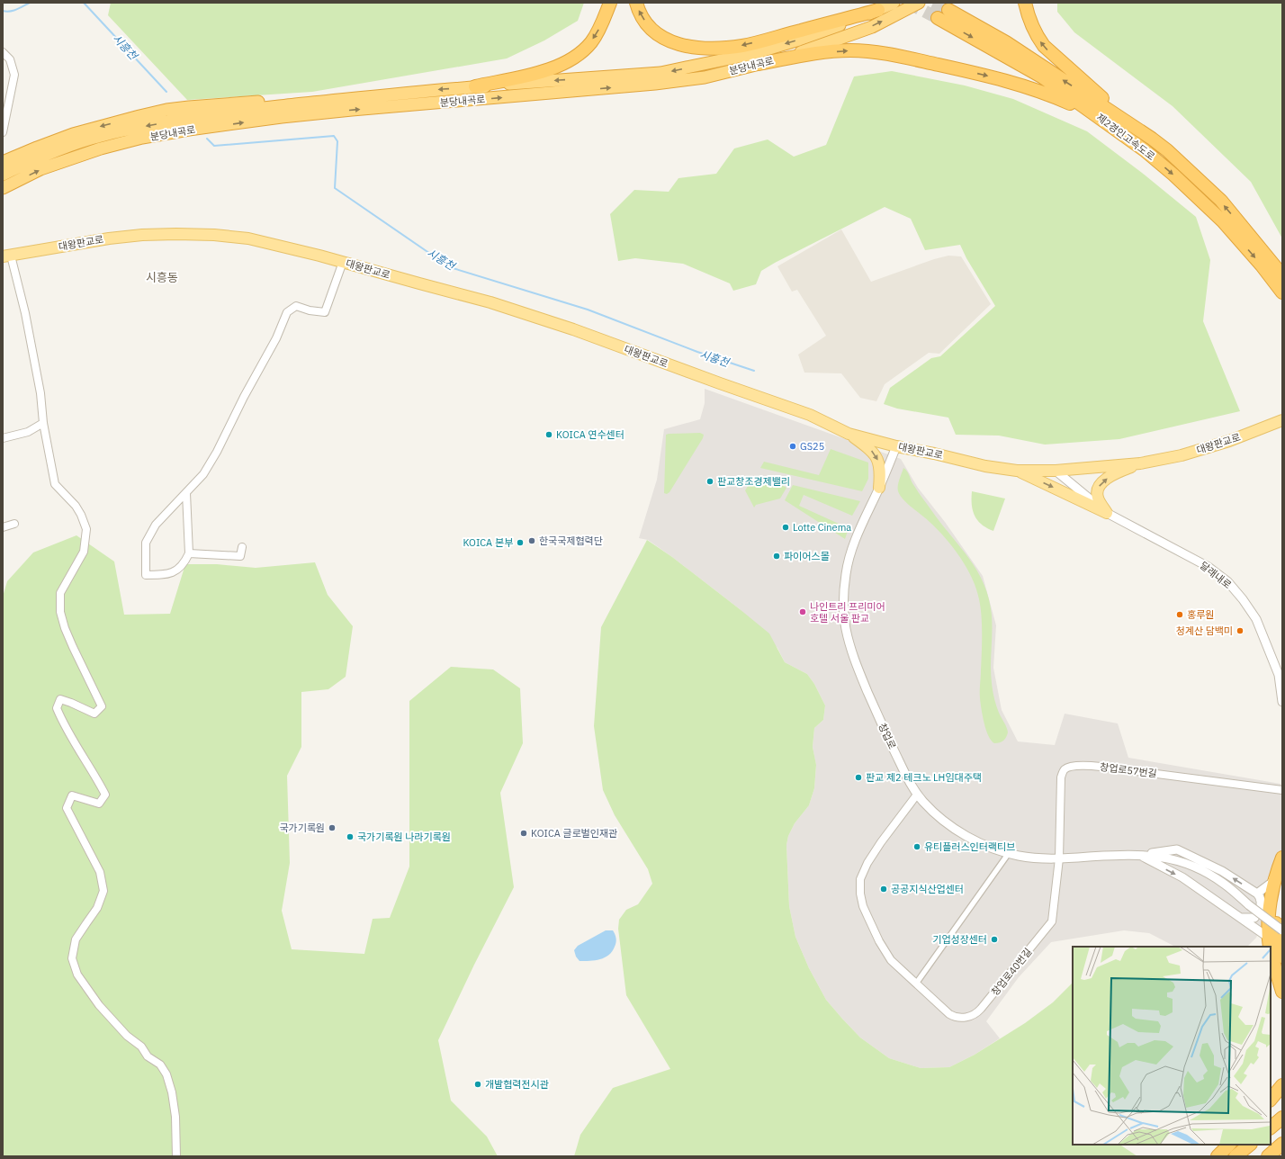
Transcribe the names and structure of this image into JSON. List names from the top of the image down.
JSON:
{
  "streets": {
    "highway": ["분당내곡로", "제2경인고속도로"],
    "main road": ["대왕판교로"],
    "street": [
      "달래내로",
      "창업로",
      "창업로57번길",
      "창업로40번길"
    ]
  },
  "crossings": [
    ["대왕판교로", "달래내로"],
    ["대왕판교로", "창업로"],
    ["창업로", "창업로57번길"],
    ["창업로", "창업로40번길"],
    ["창업로57번길", "창업로40번길"]
  ],
  "districts": ["시흥동"],
  "water": ["시흥천"],
  "places": [
    "KOICA 연수센터",
    "GS25",
    "판교창조경제밸리",
    "Lotte Cinema",
    "한국국제협력단",
    "KOICA 본부",
    "파이어스몰",
    "나인트리 프리미어 호텔 서울 판교",
    "홍루원",
    "청계산 담백미",
    "판교 제2 테크노 LH임대주택",
    "국가기록원",
    "KOICA 글로벌인재관",
    "국가기록원 나라기록원",
    "유티플러스인터랙티브",
    "공공지식산업센터",
    "기업성장센터",
    "개발협력전시관"
  ]
}
